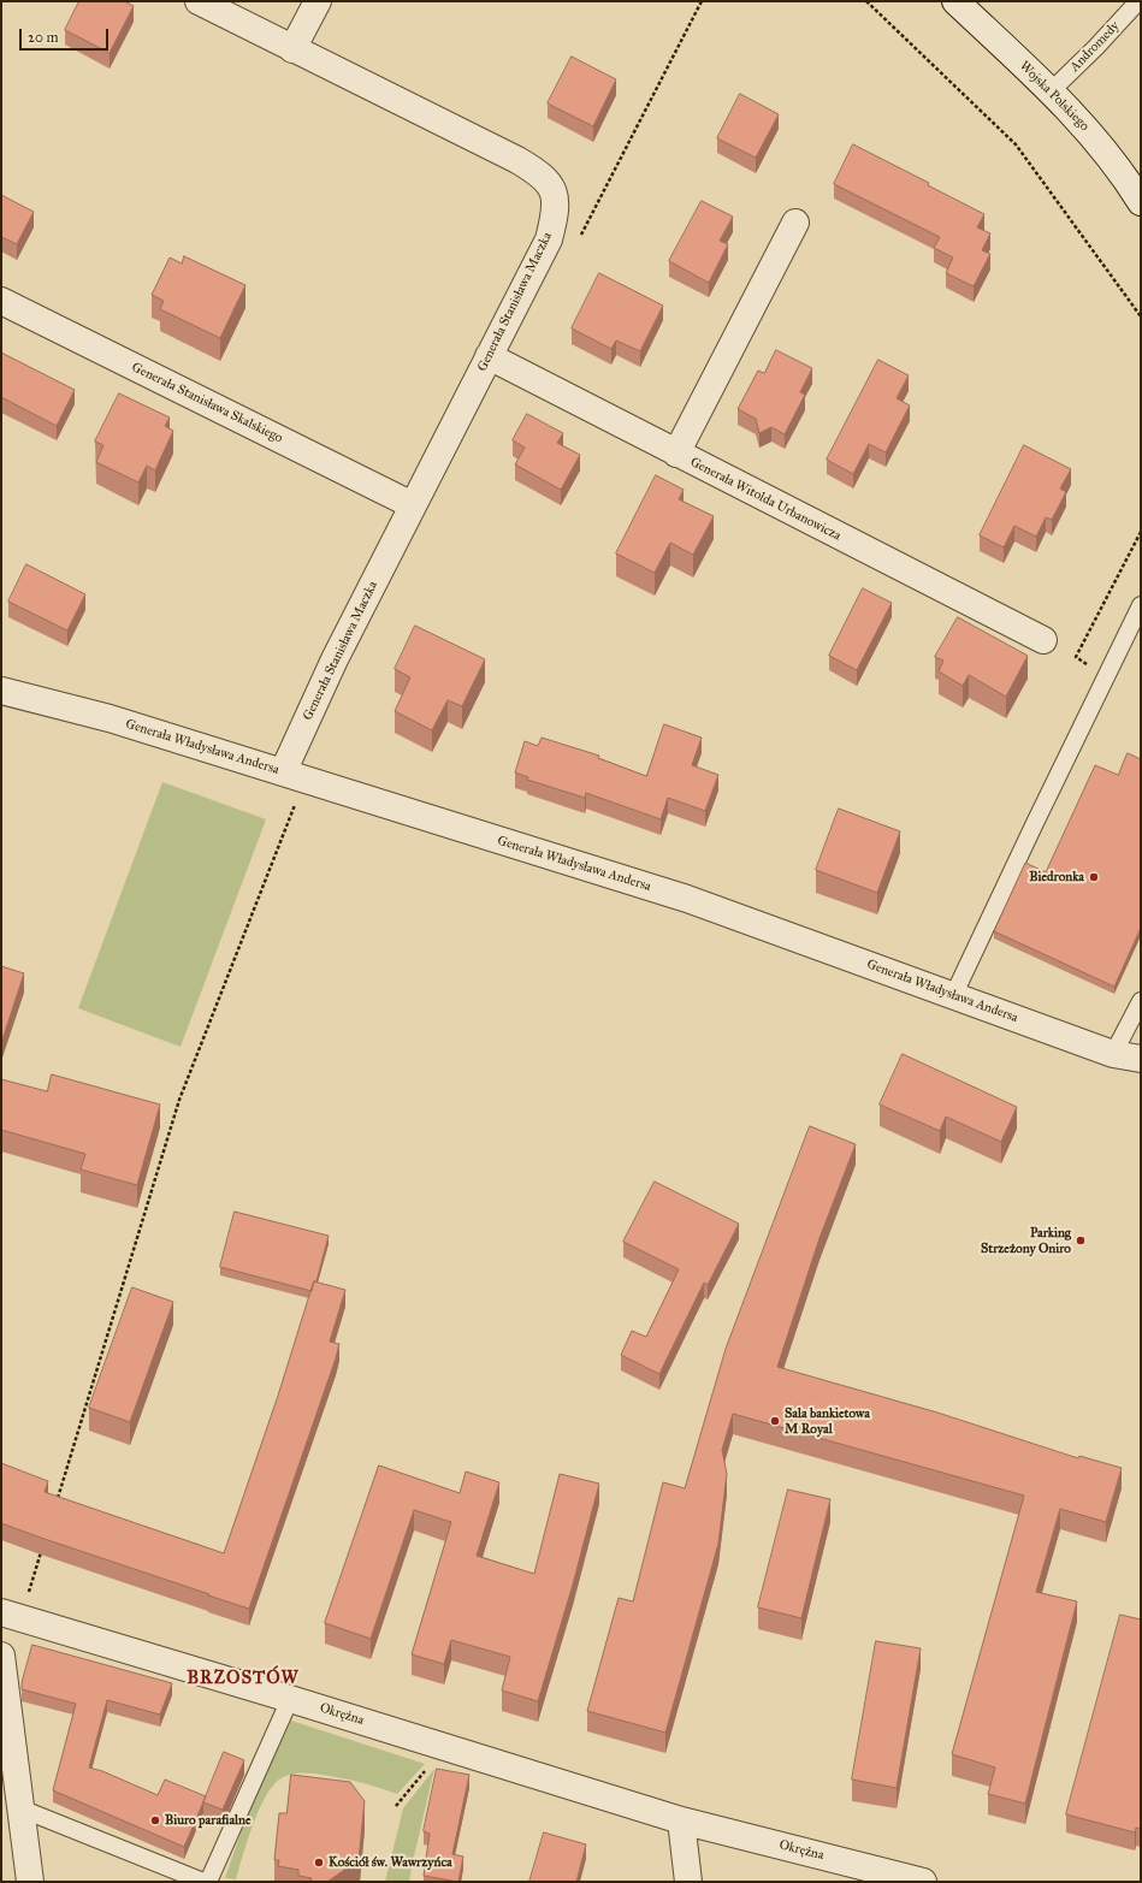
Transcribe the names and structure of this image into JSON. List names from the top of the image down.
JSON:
{
  "streets": {
    "street": [
      "Wojska Polskiego",
      "Generała Stanisława Maczka",
      "Generała Stanisława Skalskiego",
      "Generała Witolda Urbanowicza",
      "Generała Władysława Andersa",
      "Okrężna"
    ],
    "lane": ["Andromedy"]
  },
  "crossings": [
    ["Andromedy", "Wojska Polskiego"],
    ["Generała Stanisława Maczka", "Generała Stanisława Skalskiego"],
    ["Generała Stanisława Maczka", "Generała Witolda Urbanowicza"],
    ["Generała Stanisława Maczka", "Generała Władysława Andersa"]
  ],
  "districts": ["BRZOSTÓW"],
  "places": [
    "Biedronka",
    "Parking Strzeżony Oniro",
    "Sala bankietowa M Royal",
    "Biuro parafialne",
    "Kościół św. Wawrzyńca"
  ],
  "scale_bar": "20 m"
}
